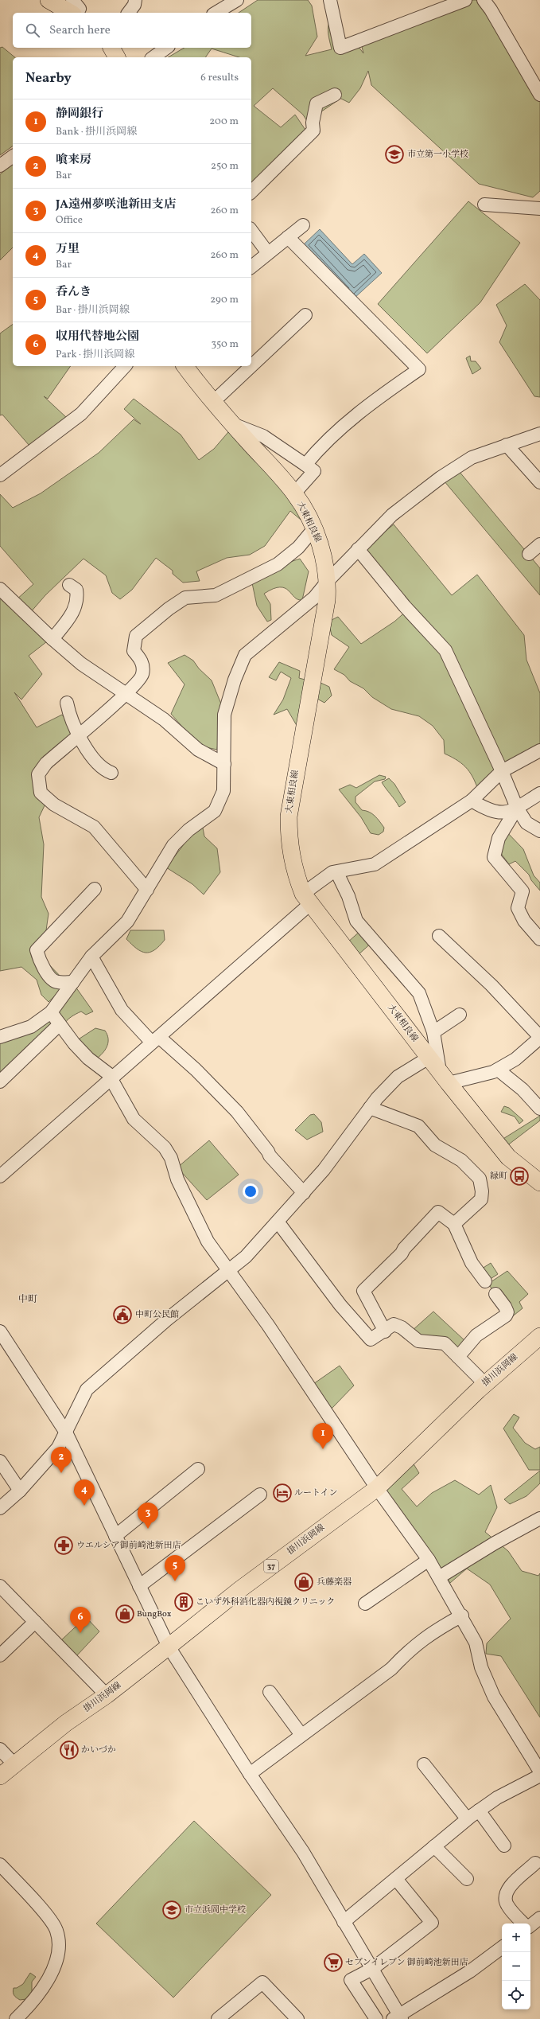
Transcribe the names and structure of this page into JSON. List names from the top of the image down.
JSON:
{
  "streets": {
    "main road": ["大東相良線", "掛川浜岡線", "37"]
  },
  "districts": ["中町"],
  "places": {
    "school or university": ["市立第一小学校", "市立浜岡中学校"],
    "bus stop": ["緑町"],
    "public building": ["中町公民館"],
    "hotel": ["ルートイン"],
    "pharmacy": ["ウエルシア御前崎池新田店"],
    "shop": ["兵藤楽器", "BungBox"],
    "building": ["こいず外科消化器内視鏡クリニック"],
    "restaurant": ["かいづか"],
    "supermarket": ["セブンイレブン 御前崎池新田店"]
  },
  "page": {
    "search": "Search here",
    "heading": ["Nearby", "6 results"],
    "list": [
      {
        "mark": "1",
        "name": "静岡銀行",
        "note": "Bank · 掛川浜岡線",
        "value": "200 m"
      },
      {
        "mark": "2",
        "name": "喰来房",
        "note": "Bar",
        "value": "250 m"
      },
      {
        "mark": "3",
        "name": "JA遠州夢咲池新田支店",
        "note": "Office",
        "value": "260 m"
      },
      {
        "mark": "4",
        "name": "万里",
        "note": "Bar",
        "value": "260 m"
      },
      {
        "mark": "5",
        "name": "呑んき",
        "note": "Bar · 掛川浜岡線",
        "value": "290 m"
      },
      {
        "mark": "6",
        "name": "収用代替地公園",
        "note": "Park · 掛川浜岡線",
        "value": "350 m"
      }
    ],
    "pins": [
      "1",
      "2",
      "4",
      "3",
      "5",
      "6"
    ],
    "map_buttons": ["+", "−"]
  }
}
